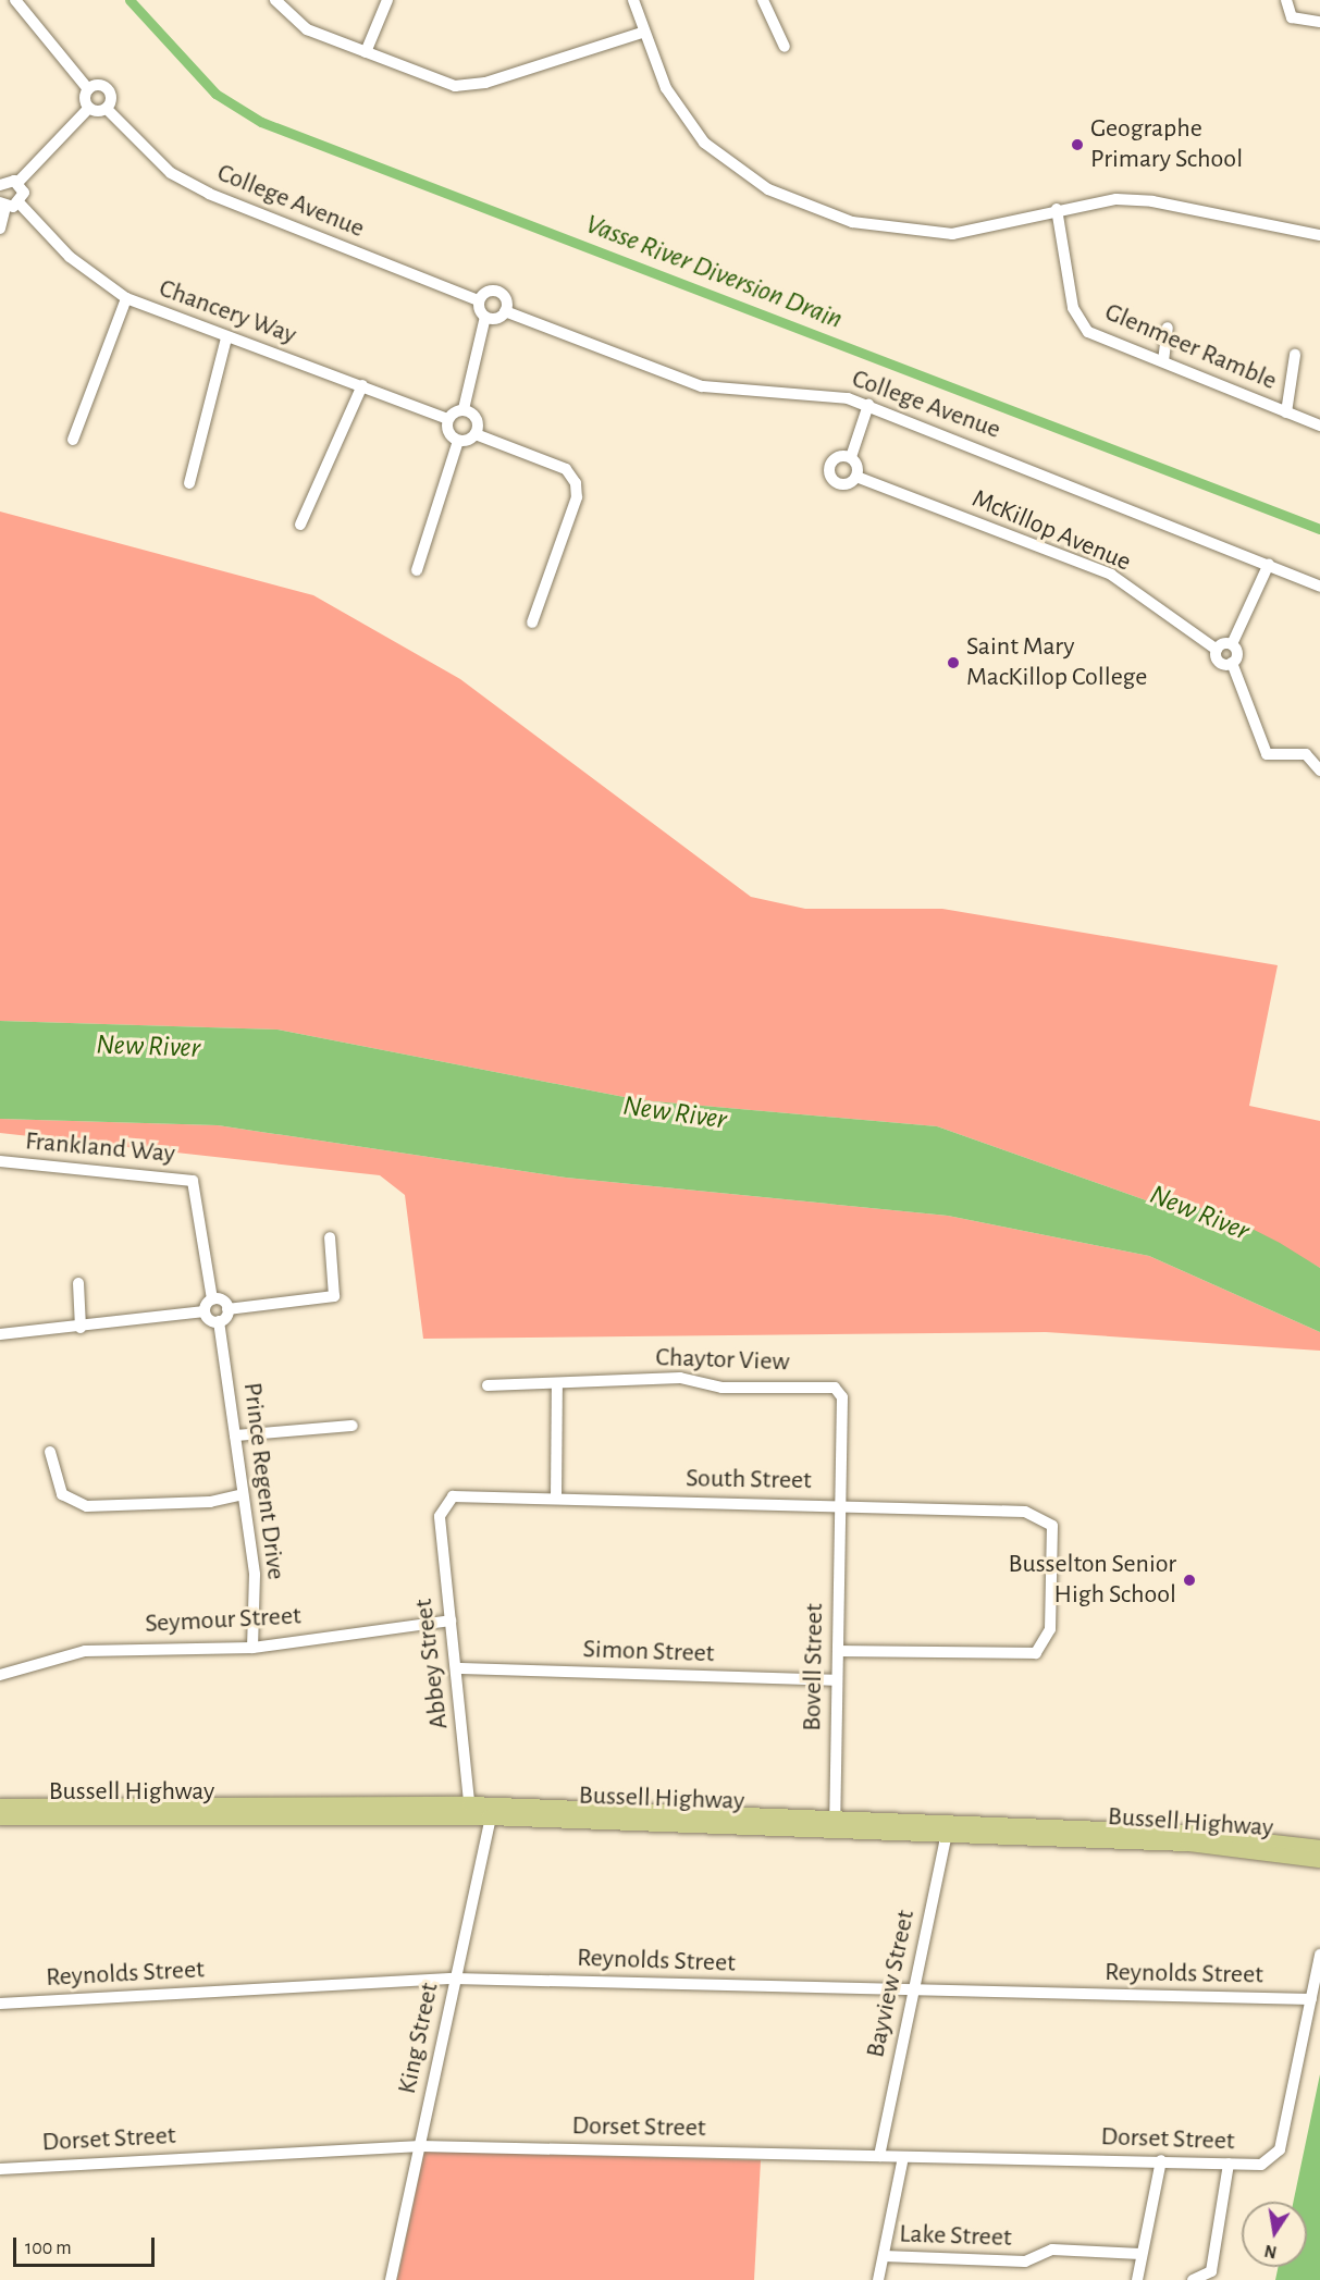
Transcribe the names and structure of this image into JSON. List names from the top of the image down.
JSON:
{
  "streets": {
    "main road": ["Bussell Highway"],
    "street": [
      "College Avenue",
      "Chancery Way",
      "Glenmeer Ramble",
      "McKillop Avenue",
      "Frankland Way",
      "Chaytor View",
      "South Street",
      "Prince Regent Drive",
      "Seymour Street",
      "Simon Street",
      "Abbey Street",
      "Bovell Street",
      "Reynolds Street",
      "Bayview Street",
      "King Street",
      "Dorset Street",
      "Lake Street"
    ]
  },
  "crossings": [
    ["Chaytor View", "South Street"],
    ["Chaytor View", "Bovell Street"],
    ["South Street", "Abbey Street"],
    ["South Street", "Bovell Street"],
    ["Prince Regent Drive", "Seymour Street"],
    ["Seymour Street", "Abbey Street"],
    ["Simon Street", "Abbey Street"],
    ["Simon Street", "Bovell Street"],
    ["Abbey Street", "Bussell Highway"],
    ["Bovell Street", "Bussell Highway"],
    ["Bussell Highway", "Bayview Street"],
    ["Bussell Highway", "King Street"],
    ["Reynolds Street", "Bayview Street"],
    ["Reynolds Street", "King Street"],
    ["Reynolds Street", "Dorset Street"],
    ["Bayview Street", "Dorset Street"],
    ["King Street", "Dorset Street"]
  ],
  "water": ["Vasse River Diversion Drain", "New River"],
  "places": ["Geographe Primary School", "Saint Mary MacKillop College", "Busselton Senior High School"],
  "scale_bar": "100 m",
  "north": "bottom"
}
